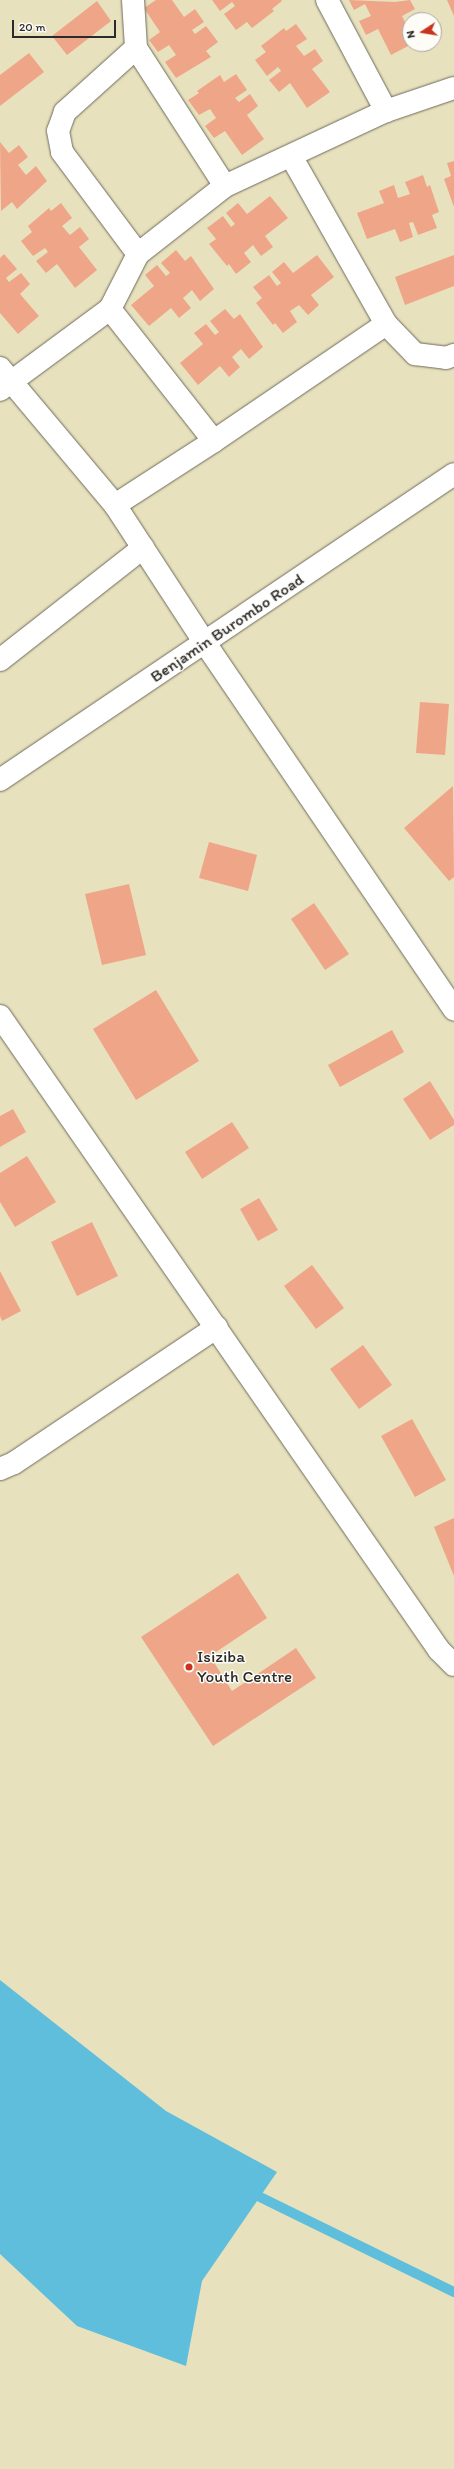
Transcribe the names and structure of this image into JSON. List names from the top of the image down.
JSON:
{
  "streets": {
    "street": ["Benjamin Burombo Road"]
  },
  "places": ["Isiziba Youth Centre"],
  "scale_bar": "20 m",
  "north": "left"
}
